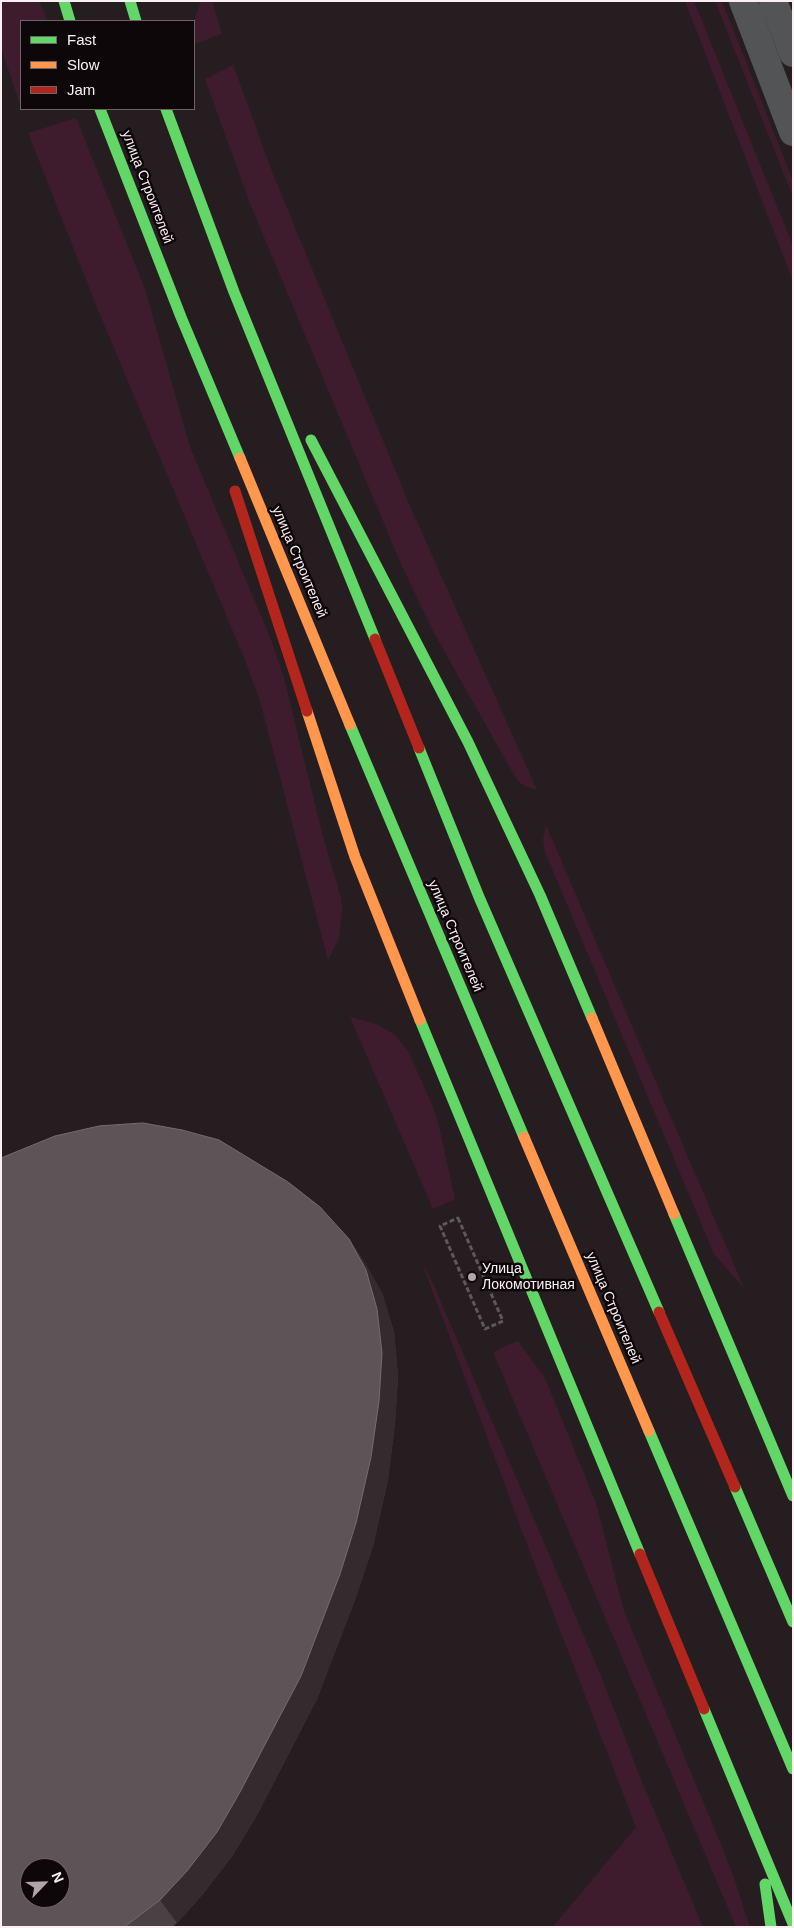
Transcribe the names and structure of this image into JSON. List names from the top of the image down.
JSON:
{
  "streets": {
    "main road": ["улица Строителей"]
  },
  "places": ["Улица Локомотивная"],
  "legend": ["Fast", "Slow", "Jam"],
  "north": "top right"
}
